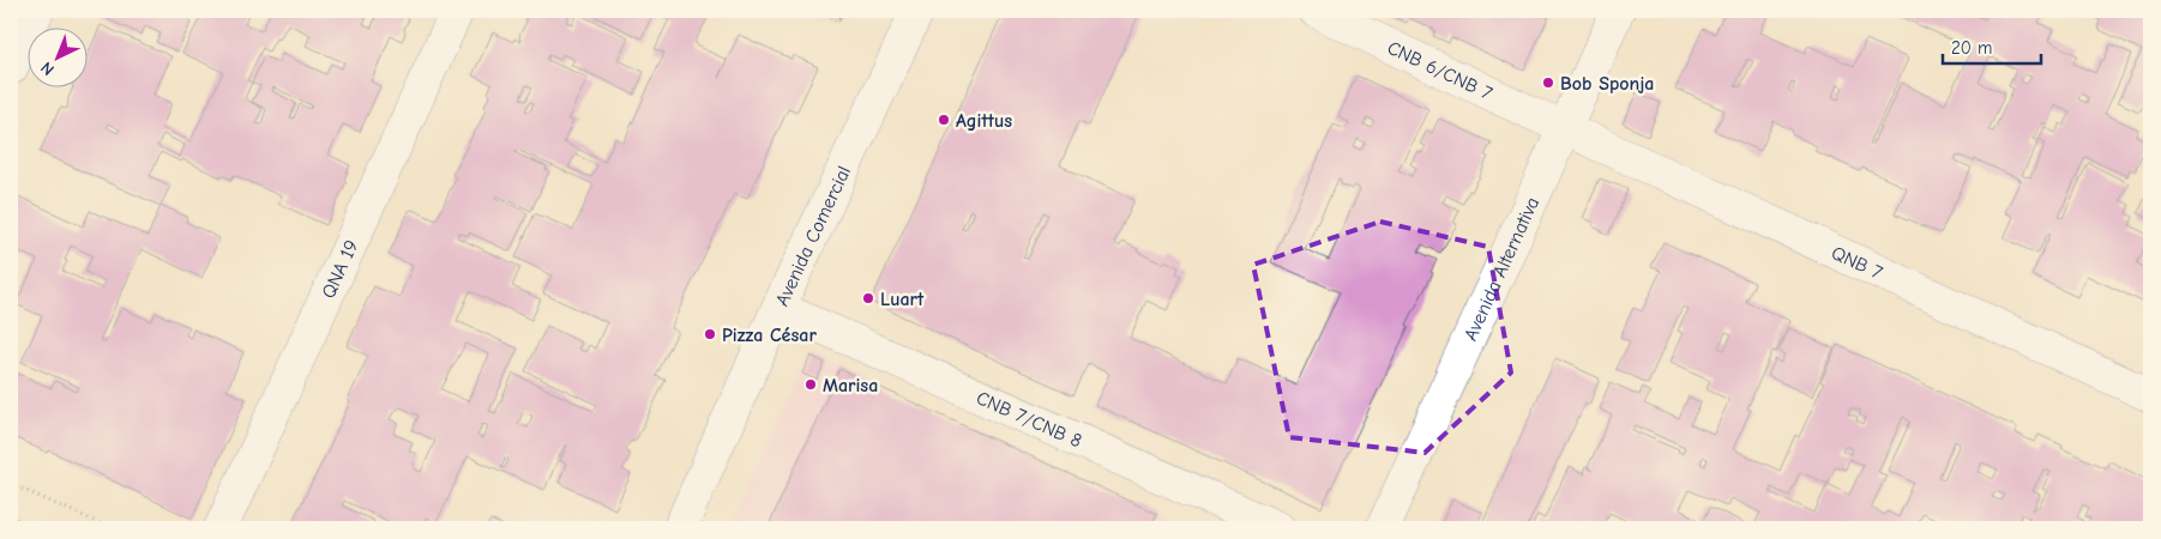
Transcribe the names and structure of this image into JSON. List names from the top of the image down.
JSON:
{
  "streets": {
    "street": [
      "CNB 6/CNB 7",
      "Avenida Comercial",
      "QNB 7",
      "QNA 19",
      "Avenida Alternativa",
      "CNB 7/CNB 8"
    ]
  },
  "crossings": [
    ["CNB 6/CNB 7", "QNB 7"],
    ["CNB 6/CNB 7", "Avenida Alternativa"],
    ["Avenida Comercial", "CNB 7/CNB 8"],
    ["QNB 7", "Avenida Alternativa"]
  ],
  "places": [
    "Bob Sponja",
    "Agittus",
    "Luart",
    "Pizza César",
    "Marisa"
  ],
  "scale_bar": "20 m",
  "north": "bottom left"
}
